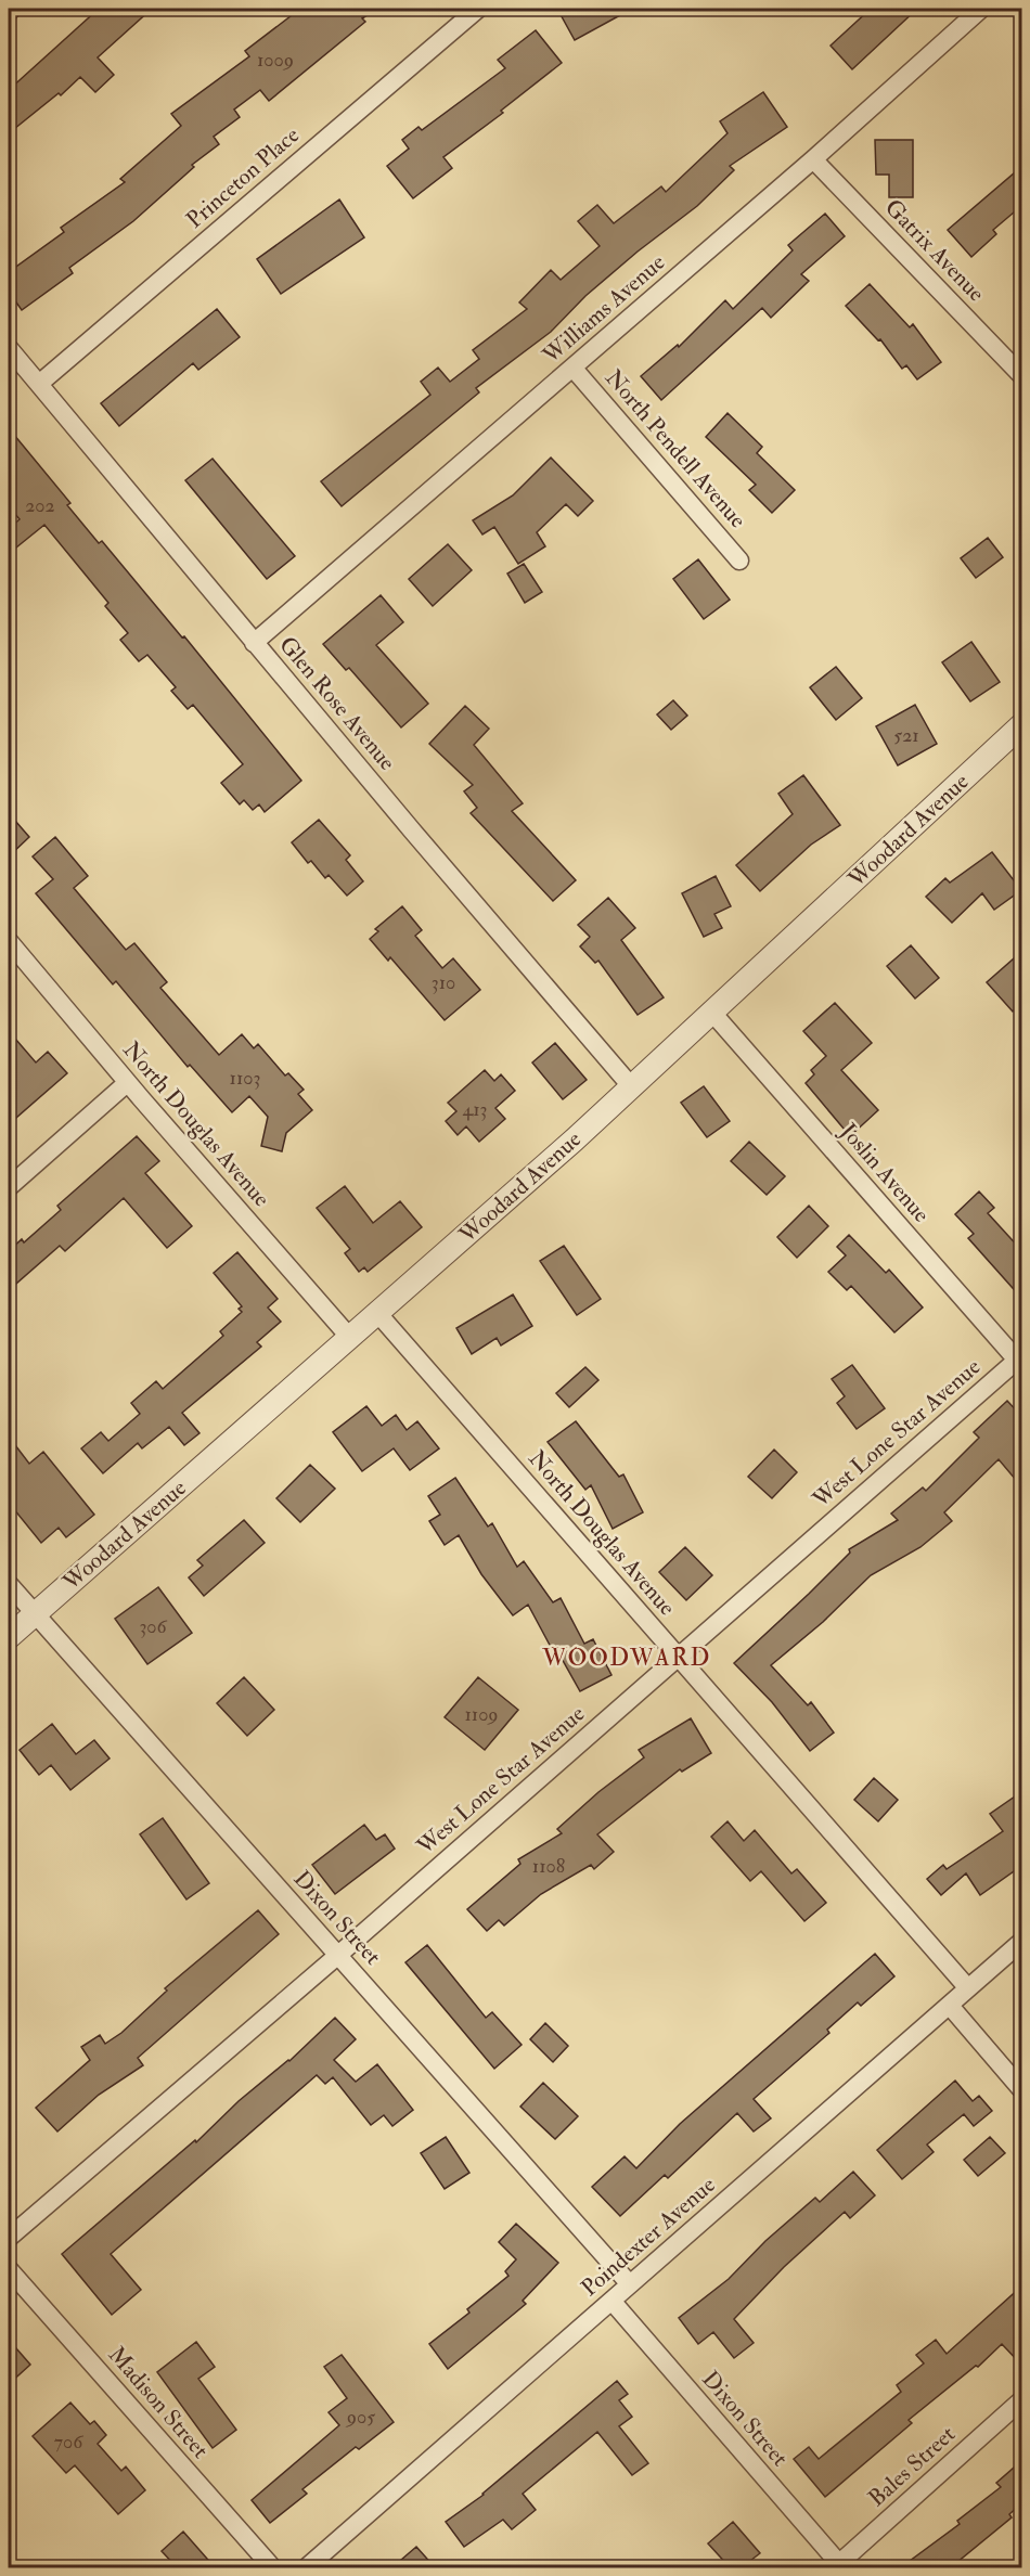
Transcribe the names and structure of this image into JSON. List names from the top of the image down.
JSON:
{
  "streets": {
    "street": [
      "Princeton Place",
      "Gatrix Avenue",
      "Williams Avenue",
      "North Pendell Avenue",
      "Glen Rose Avenue",
      "Woodard Avenue",
      "North Douglas Avenue",
      "Joslin Avenue",
      "West Lone Star Avenue",
      "Dixon Street",
      "Poindexter Avenue",
      "Madison Street",
      "Bales Street"
    ]
  },
  "crossings": [
    ["Princeton Place", "Glen Rose Avenue"],
    ["Gatrix Avenue", "Williams Avenue"],
    ["Williams Avenue", "North Pendell Avenue"],
    ["Williams Avenue", "Glen Rose Avenue"],
    ["Glen Rose Avenue", "Woodard Avenue"],
    ["Woodard Avenue", "North Douglas Avenue"],
    ["Woodard Avenue", "Joslin Avenue"],
    ["Woodard Avenue", "Dixon Street"],
    ["North Douglas Avenue", "West Lone Star Avenue"],
    ["North Douglas Avenue", "Poindexter Avenue"],
    ["Joslin Avenue", "West Lone Star Avenue"],
    ["West Lone Star Avenue", "Dixon Street"],
    ["Dixon Street", "Poindexter Avenue"],
    ["Dixon Street", "Bales Street"]
  ],
  "districts": ["WOODWARD"],
  "house_numbers": [
    "1009",
    "202",
    "521",
    "310",
    "1103",
    "413",
    "306",
    "1109",
    "1108",
    "905",
    "706"
  ]
}
